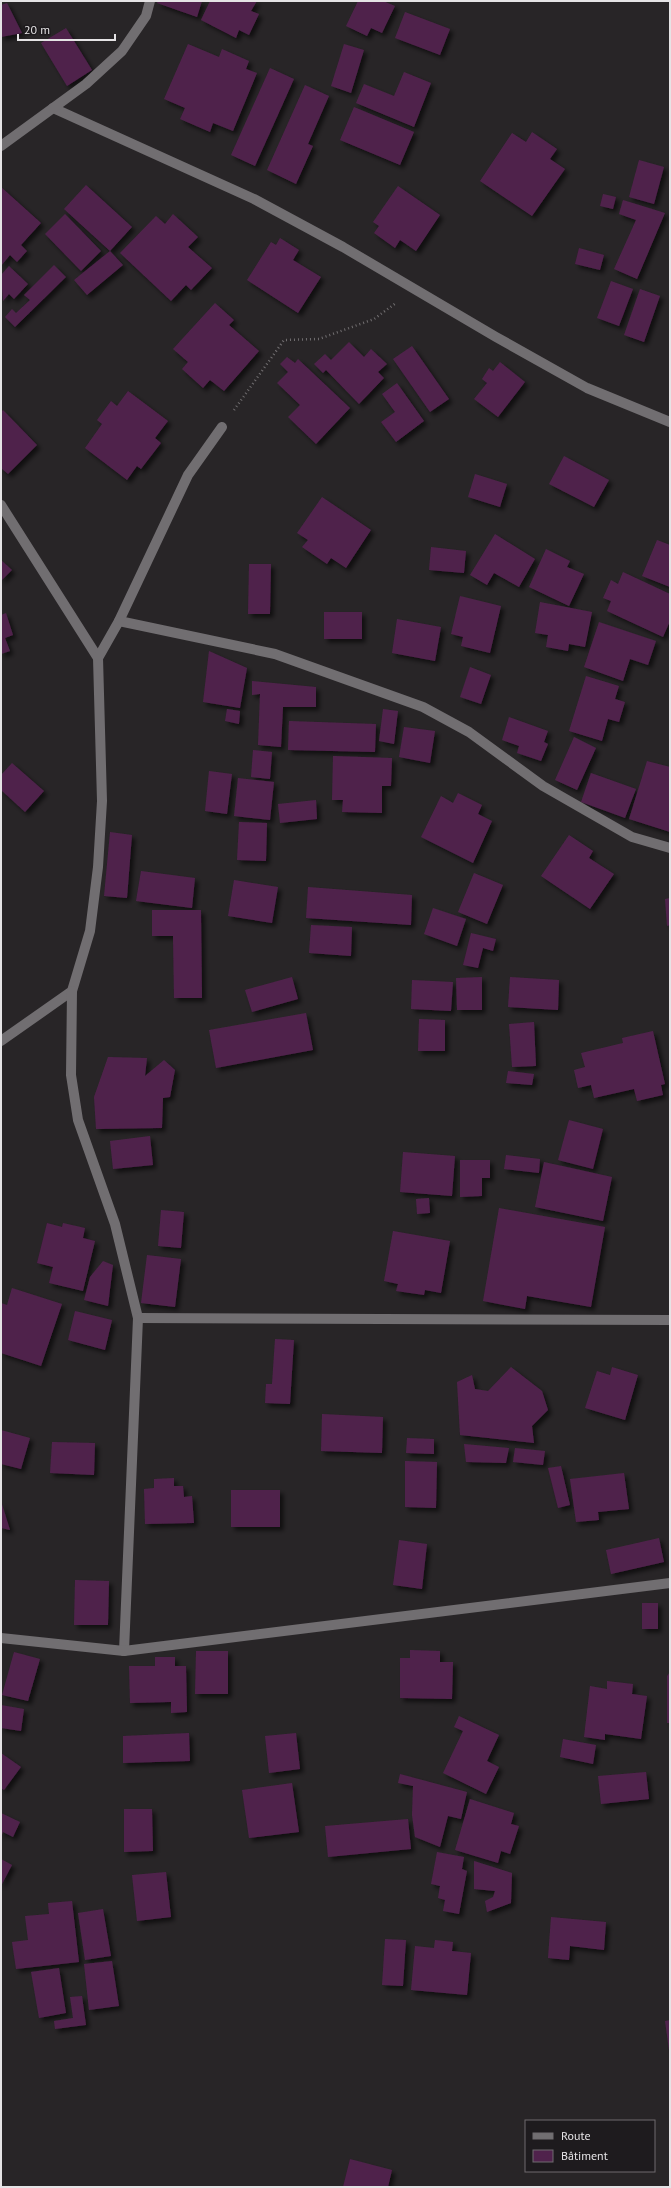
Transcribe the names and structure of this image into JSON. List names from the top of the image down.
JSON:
{
  "legend": ["Route", "Bâtiment"],
  "scale_bar": "20 m"
}
